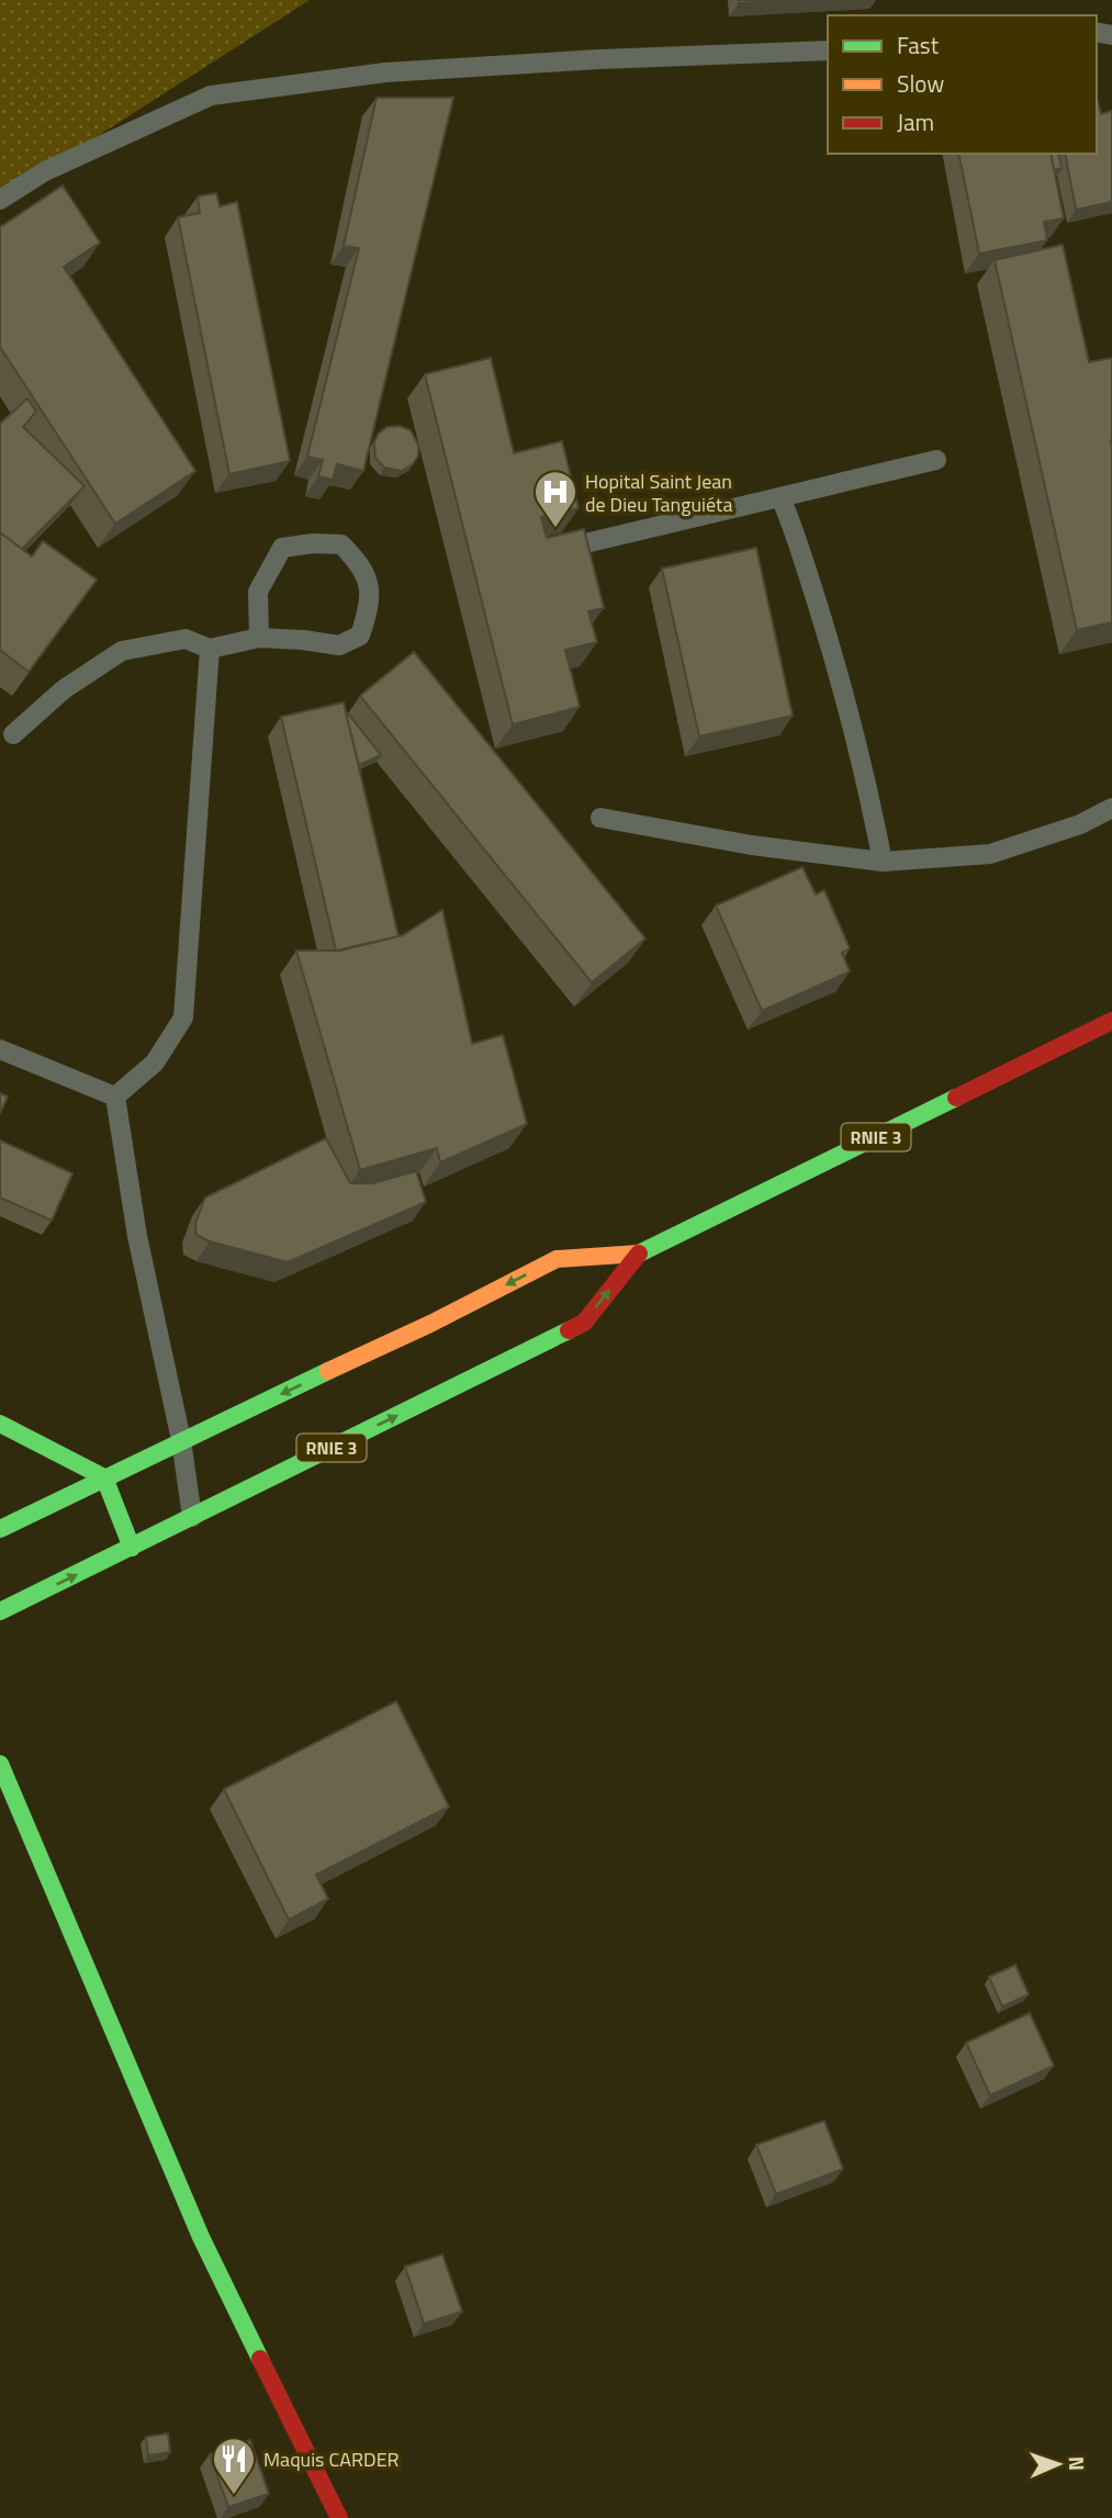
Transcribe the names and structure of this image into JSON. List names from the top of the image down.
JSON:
{
  "streets": {
    "main road": ["RNIE 3"]
  },
  "places": {
    "hospital": ["Hopital Saint Jean de Dieu Tanguiéta"],
    "restaurant": ["Maquis CARDER"]
  },
  "legend": ["Fast", "Slow", "Jam"],
  "north": "right"
}
